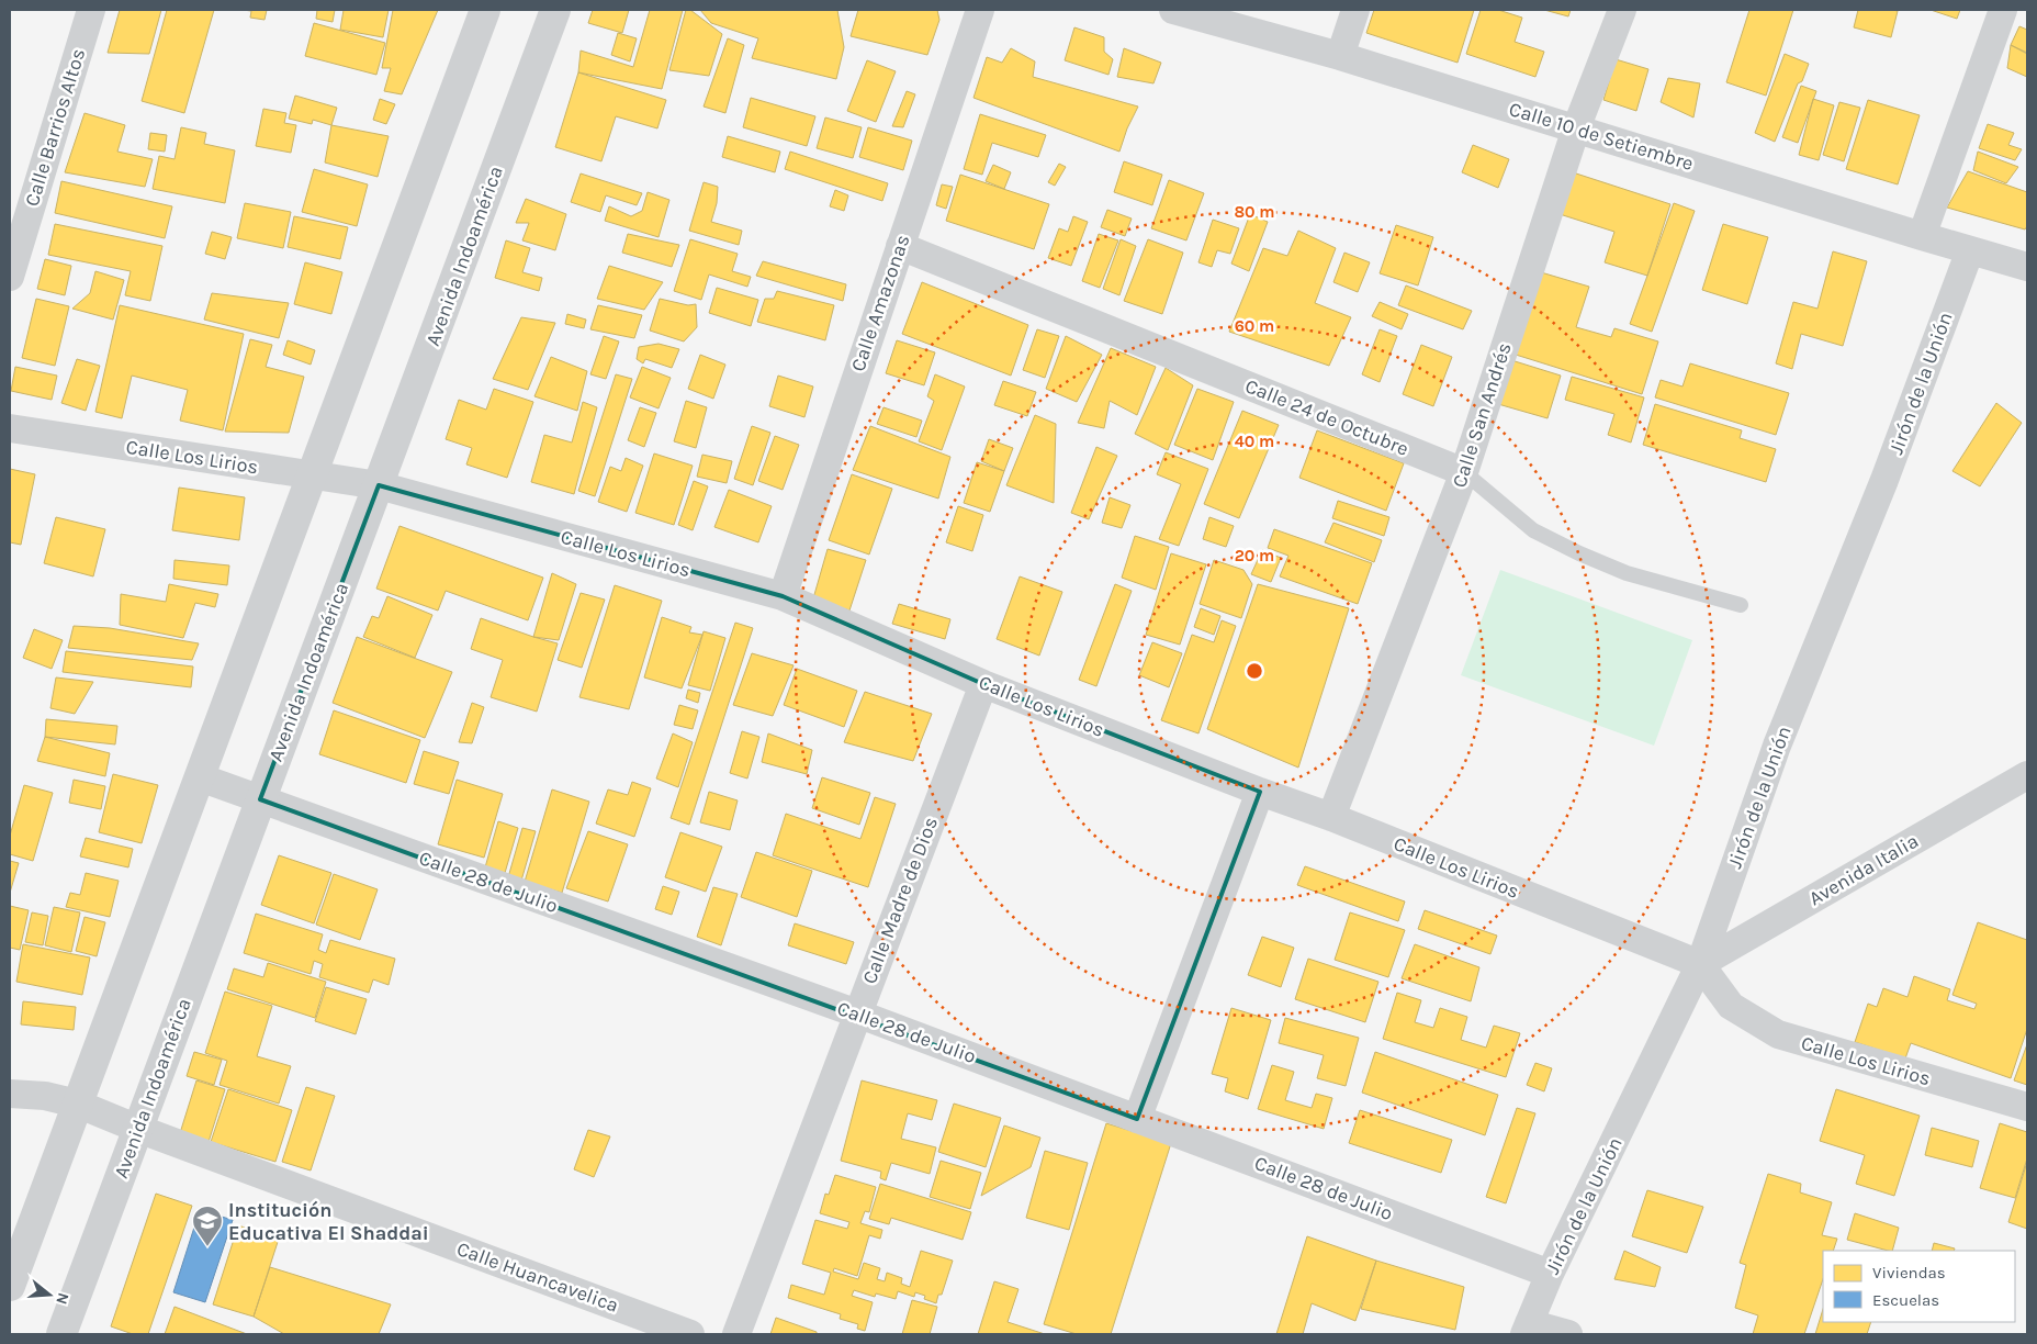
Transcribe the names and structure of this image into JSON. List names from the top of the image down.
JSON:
{
  "streets": {
    "street": [
      "Calle Barrios Altos",
      "Calle 10 de Setiembre",
      "Avenida Indoamérica",
      "Calle Amazonas",
      "Jirón de la Unión",
      "Calle San Andrés",
      "Calle 24 de Octubre",
      "Calle Los Lirios",
      "Avenida Italia",
      "Calle 28 de Julio",
      "Calle Madre de Dios",
      "Calle Huancavelica"
    ]
  },
  "crossings": [
    ["Calle 10 de Setiembre", "Jirón de la Unión"],
    ["Calle 10 de Setiembre", "Calle San Andrés"],
    ["Avenida Indoamérica", "Calle Los Lirios"],
    ["Avenida Indoamérica", "Calle 28 de Julio"],
    ["Avenida Indoamérica", "Calle Huancavelica"],
    ["Calle Amazonas", "Calle 24 de Octubre"],
    ["Calle Amazonas", "Calle Los Lirios"],
    ["Jirón de la Unión", "Calle Los Lirios"],
    ["Jirón de la Unión", "Avenida Italia"],
    ["Jirón de la Unión", "Calle 28 de Julio"],
    ["Calle San Andrés", "Calle 24 de Octubre"],
    ["Calle San Andrés", "Calle Los Lirios"],
    ["Calle Los Lirios", "Avenida Italia"],
    ["Calle Los Lirios", "Calle Madre de Dios"],
    ["Calle 28 de Julio", "Calle Madre de Dios"]
  ],
  "places": {
    "school or university": ["Institución Educativa El Shaddai"]
  },
  "legend": ["Viviendas", "Escuelas"],
  "north": "right",
  "rings": [
    "80 m",
    "60 m",
    "40 m",
    "20 m"
  ]
}
